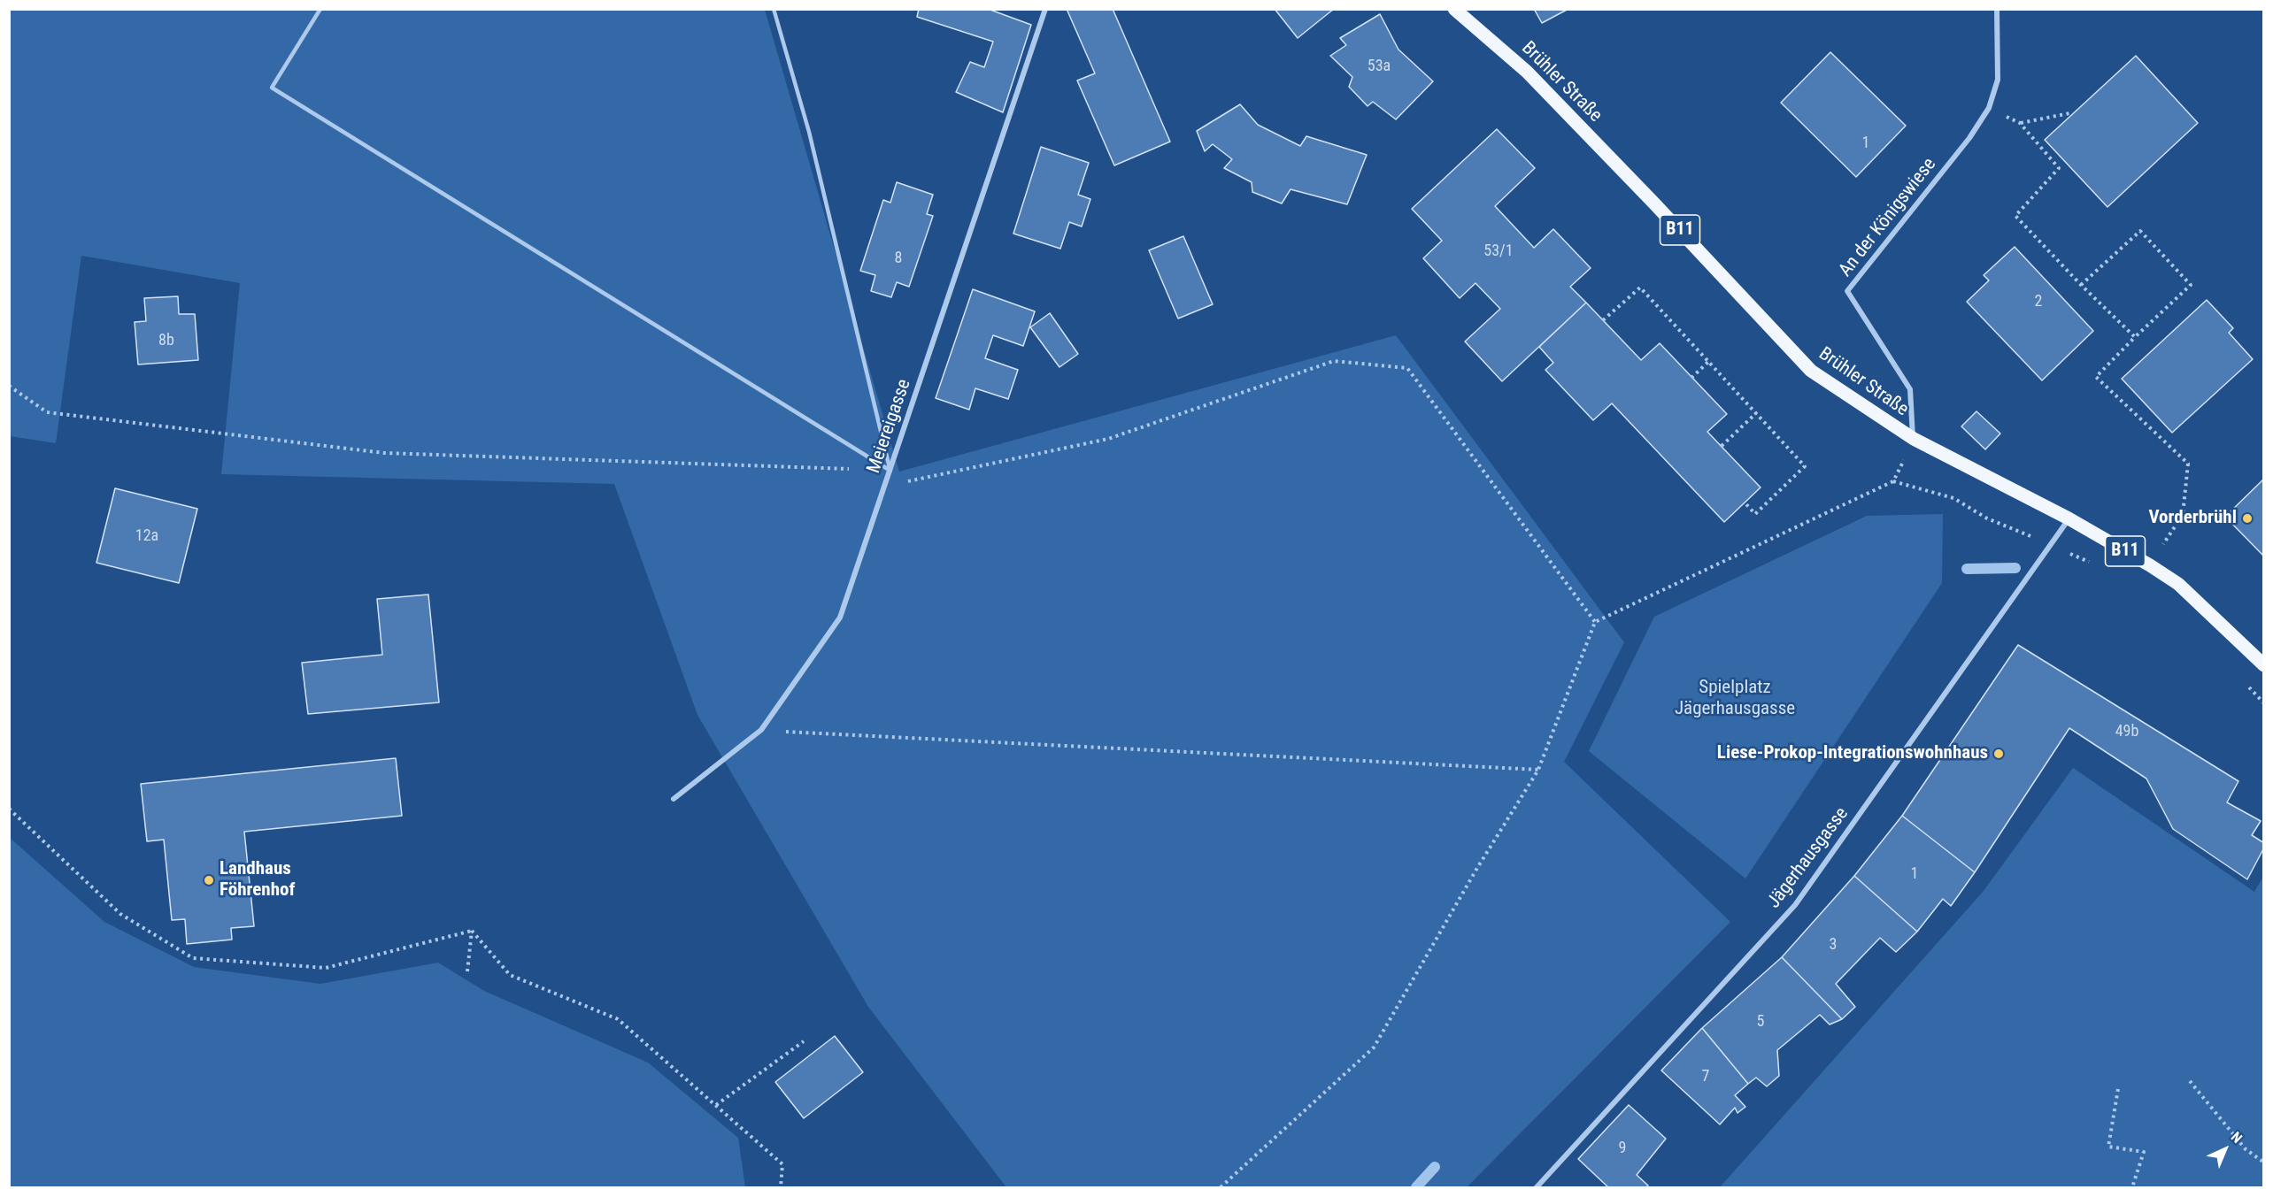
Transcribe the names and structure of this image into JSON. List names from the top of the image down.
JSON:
{
  "streets": {
    "main road": ["Brühler Straße", "B11"],
    "street": ["An der Königswiese", "Meiereigasse", "Jägerhausgasse"]
  },
  "crossings": [
    ["Brühler Straße", "An der Königswiese"],
    ["Brühler Straße", "Jägerhausgasse"]
  ],
  "parks": ["Spielplatz Jägerhausgasse"],
  "places": ["Vorderbrühl", "Liese-Prokop-Integrationswohnhaus", "Landhaus Föhrenhof"],
  "house_numbers": [
    "53a",
    "1",
    "53/1",
    "8",
    "2",
    "8b",
    "12a",
    "49b",
    "1",
    "3",
    "5",
    "7",
    "9"
  ],
  "north": "top right"
}
